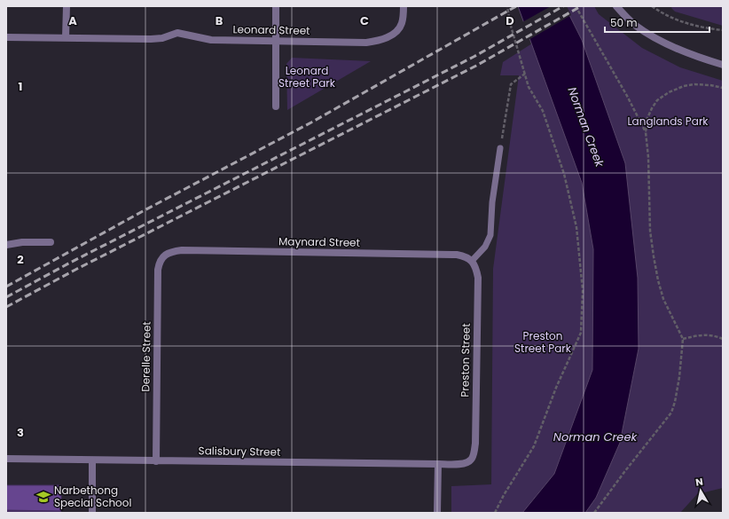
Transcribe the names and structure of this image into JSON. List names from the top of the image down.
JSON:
{
  "streets": {
    "street": [
      "Leonard Street",
      "Maynard Street",
      "Derelle Street",
      "Preston Street",
      "Salisbury Street"
    ]
  },
  "crossings": [
    ["Maynard Street", "Derelle Street"],
    ["Maynard Street", "Preston Street"],
    ["Derelle Street", "Salisbury Street"],
    ["Preston Street", "Salisbury Street"]
  ],
  "water": ["Norman Creek"],
  "parks": ["Leonard Street Park", "Langlands Park", "Preston Street Park"],
  "places": {
    "school or university": ["Narbethong Special School"]
  },
  "scale_bar": "50 m",
  "north": "top",
  "grid": {
    "columns": [
      "A",
      "B",
      "C",
      "D"
    ],
    "rows": ["1", "2", "3"]
  }
}
